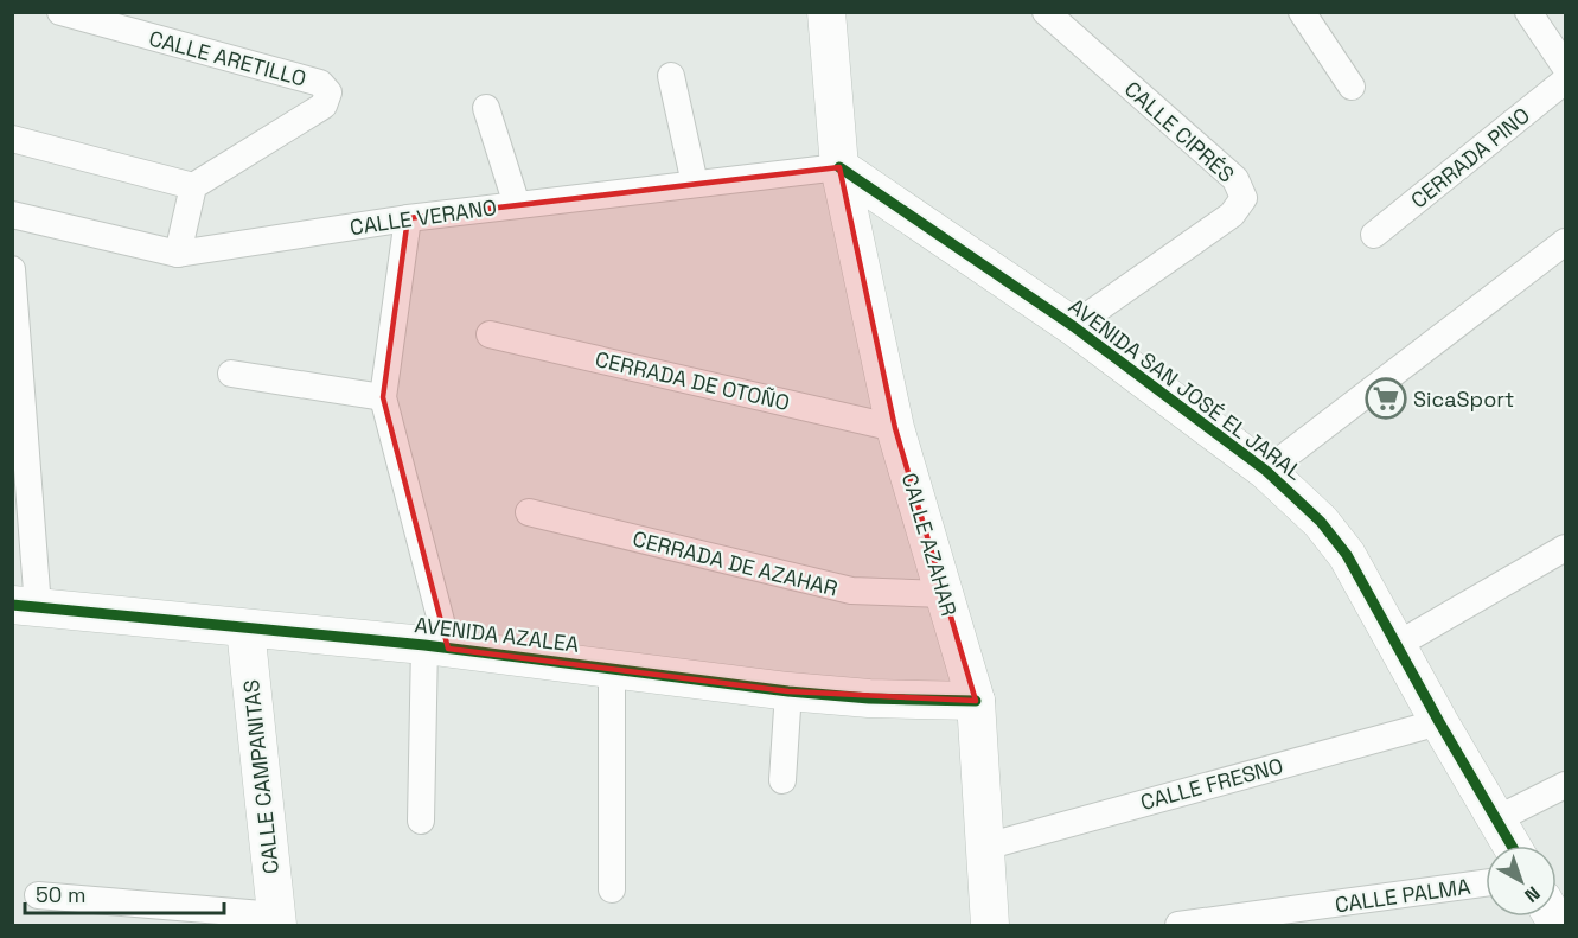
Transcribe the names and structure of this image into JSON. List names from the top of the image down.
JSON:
{
  "streets": {
    "street": [
      "CALLE ARETILLO",
      "CALLE CIPRÉS",
      "CERRADA PINO",
      "CALLE VERANO",
      "CERRADA DE OTOÑO",
      "AVENIDA SAN JOSÉ EL JARAL",
      "CALLE AZAHAR",
      "CERRADA DE AZAHAR",
      "AVENIDA AZALEA",
      "CALLE CAMPANITAS",
      "CALLE FRESNO",
      "CALLE PALMA"
    ]
  },
  "crossings": [
    ["CALLE CIPRÉS", "AVENIDA SAN JOSÉ EL JARAL"],
    ["CALLE VERANO", "AVENIDA SAN JOSÉ EL JARAL"],
    ["CALLE VERANO", "CALLE AZAHAR"],
    ["CERRADA DE OTOÑO", "CALLE AZAHAR"],
    ["AVENIDA SAN JOSÉ EL JARAL", "CALLE AZAHAR"],
    ["AVENIDA SAN JOSÉ EL JARAL", "CALLE FRESNO"],
    ["CALLE AZAHAR", "CERRADA DE AZAHAR"],
    ["CALLE AZAHAR", "AVENIDA AZALEA"],
    ["CALLE AZAHAR", "CALLE FRESNO"],
    ["AVENIDA AZALEA", "CALLE CAMPANITAS"]
  ],
  "places": {
    "supermarket": ["SicaSport"]
  },
  "scale_bar": "50 m",
  "north": "bottom right"
}
